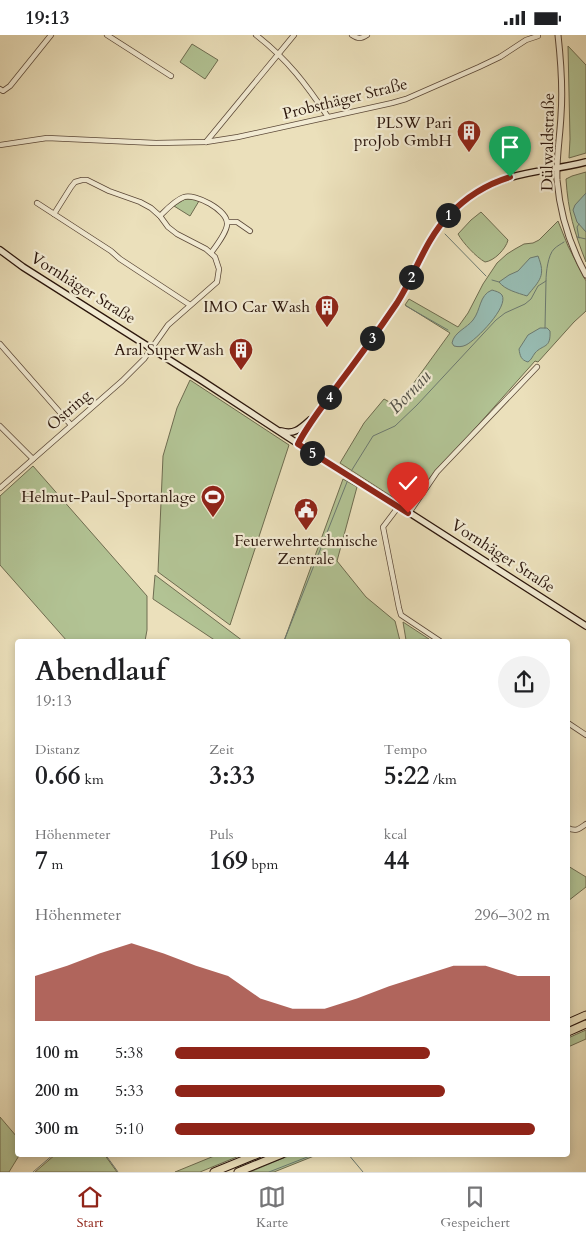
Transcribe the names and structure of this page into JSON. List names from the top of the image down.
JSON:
{
  "streets": {
    "main road": ["Vornhäger Straße"],
    "street": ["Probsthäger Straße", "Dülwaldstraße", "Ostring"]
  },
  "crossings": [
    ["Vornhäger Straße", "Ostring"]
  ],
  "water": ["Bornau"],
  "places": {
    "building": ["PLSW Pari proJob GmbH", "IMO Car Wash", "Aral SuperWash"],
    "sports": ["Helmut-Paul-Sportanlage"],
    "public building": ["Feuerwehrtechnische Zentrale"]
  },
  "page": {
    "status": "19:13",
    "pins": [
      "1",
      "2",
      "3",
      "4",
      "5"
    ],
    "heading": ["Abendlauf", "19:13"],
    "stats": [
      ["Distanz", "0.66 km"],
      ["Zeit", "3:33"],
      ["Tempo", "5:22 /km"],
      ["Höhenmeter", "7 m"],
      ["Puls", "169 bpm"],
      ["kcal", "44"]
    ],
    "chart": ["Höhenmeter", "296–302 m"],
    "list": [
      {
        "name": "100 m",
        "note": "5:38"
      },
      {
        "name": "200 m",
        "note": "5:33"
      },
      {
        "name": "300 m",
        "note": "5:10"
      }
    ],
    "tabs": ["Start", "Karte", "Gespeichert"]
  }
}
